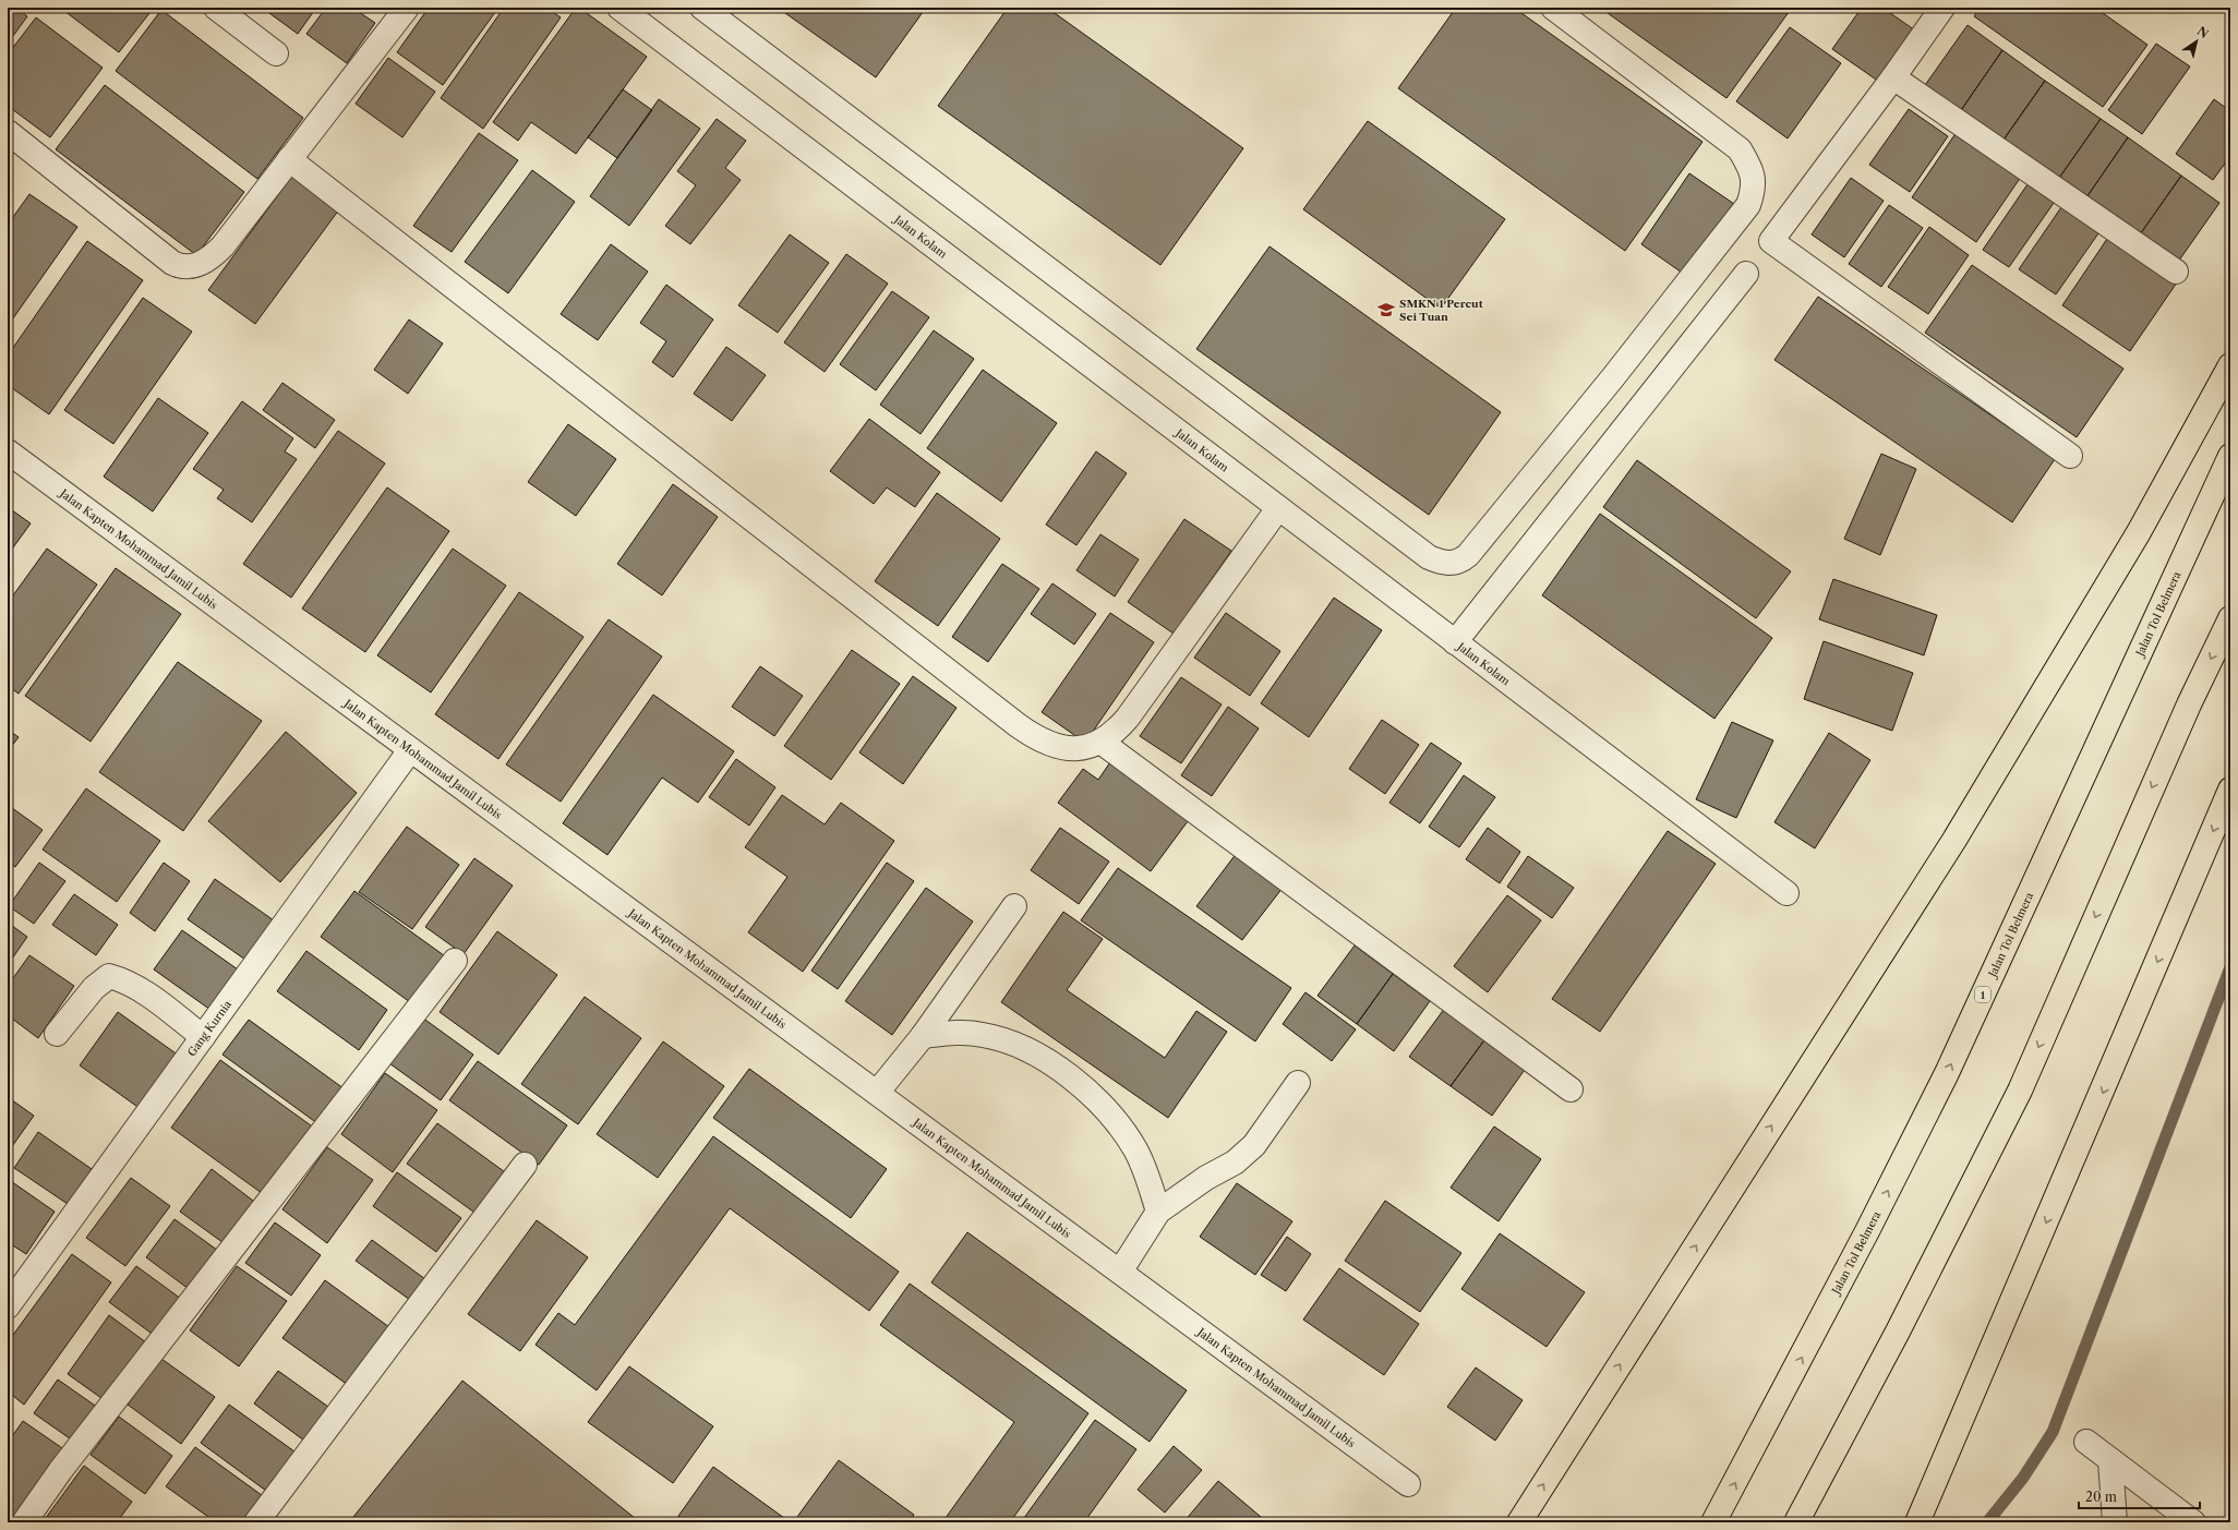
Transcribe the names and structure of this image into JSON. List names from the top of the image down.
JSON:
{
  "streets": {
    "highway": ["Jalan Tol Belmera", "1"],
    "street": ["Jalan Kolam", "Jalan Kapten Mohammad Jamil Lubis", "Gang Kurnia"]
  },
  "crossings": [
    ["Jalan Kapten Mohammad Jamil Lubis", "Gang Kurnia"]
  ],
  "places": {
    "school or university": ["SMKN 1 Percut Sei Tuan"]
  },
  "scale_bar": "20 m",
  "north": "top right"
}
